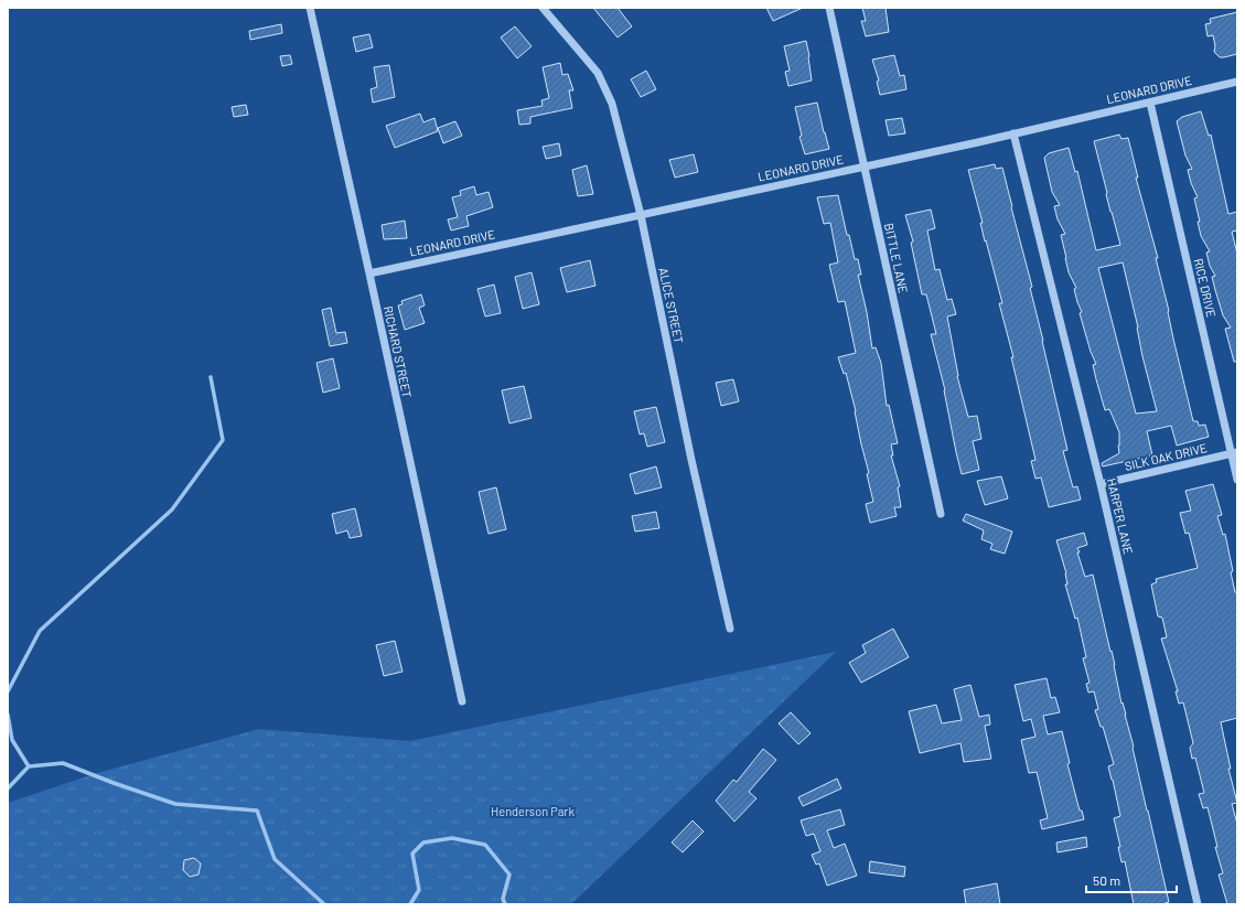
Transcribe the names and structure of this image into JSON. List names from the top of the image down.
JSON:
{
  "streets": {
    "street": [
      "LEONARD DRIVE",
      "BITTLE LANE",
      "RICE DRIVE",
      "ALICE STREET",
      "RICHARD STREET",
      "SILK OAK DRIVE",
      "HARPER LANE"
    ]
  },
  "crossings": [
    ["LEONARD DRIVE", "BITTLE LANE"],
    ["LEONARD DRIVE", "RICE DRIVE"],
    ["LEONARD DRIVE", "ALICE STREET"],
    ["LEONARD DRIVE", "RICHARD STREET"],
    ["LEONARD DRIVE", "HARPER LANE"],
    ["RICE DRIVE", "SILK OAK DRIVE"],
    ["SILK OAK DRIVE", "HARPER LANE"]
  ],
  "parks": ["Henderson Park"],
  "scale_bar": "50 m"
}
